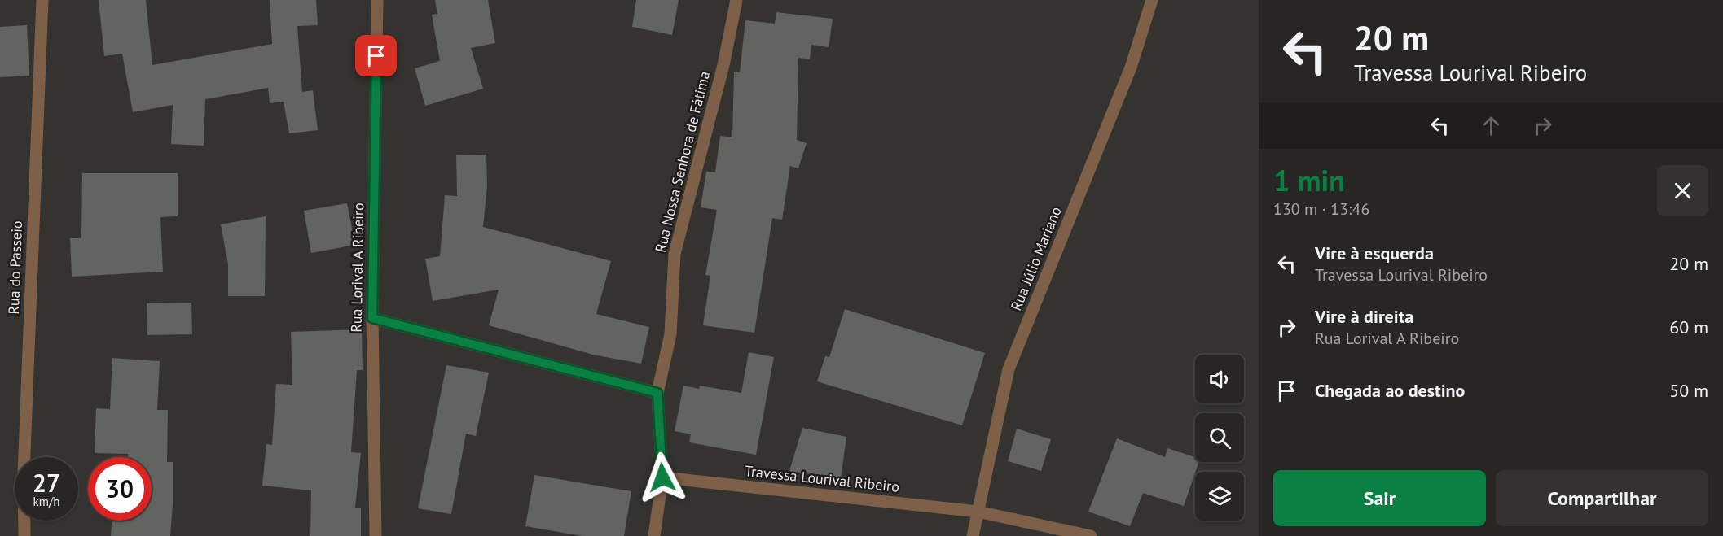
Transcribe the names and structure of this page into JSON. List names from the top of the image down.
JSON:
{
  "streets": {
    "street": [
      "Rua Nossa Senhora de Fátima",
      "Rua Júlio Mariano",
      "Rua do Passeio",
      "Rua Lorival A Ribeiro",
      "Travessa Lourival Ribeiro"
    ]
  },
  "crossings": [
    ["Rua Nossa Senhora de Fátima", "Travessa Lourival Ribeiro"],
    ["Rua Júlio Mariano", "Travessa Lourival Ribeiro"]
  ],
  "page": {
    "turn": ["20 m", "Travessa Lourival Ribeiro"],
    "heading": ["1 min", "130 m · 13:46"],
    "list": [
      {
        "name": "Vire à esquerda",
        "note": "Travessa Lourival Ribeiro",
        "value": "20 m"
      },
      {
        "name": "Vire à direita",
        "note": "Rua Lorival A Ribeiro",
        "value": "60 m"
      },
      {
        "name": "Chegada ao destino",
        "value": "50 m"
      }
    ],
    "speed": "27 km/h",
    "limit": "30",
    "buttons": ["Sair", "Compartilhar"]
  }
}
